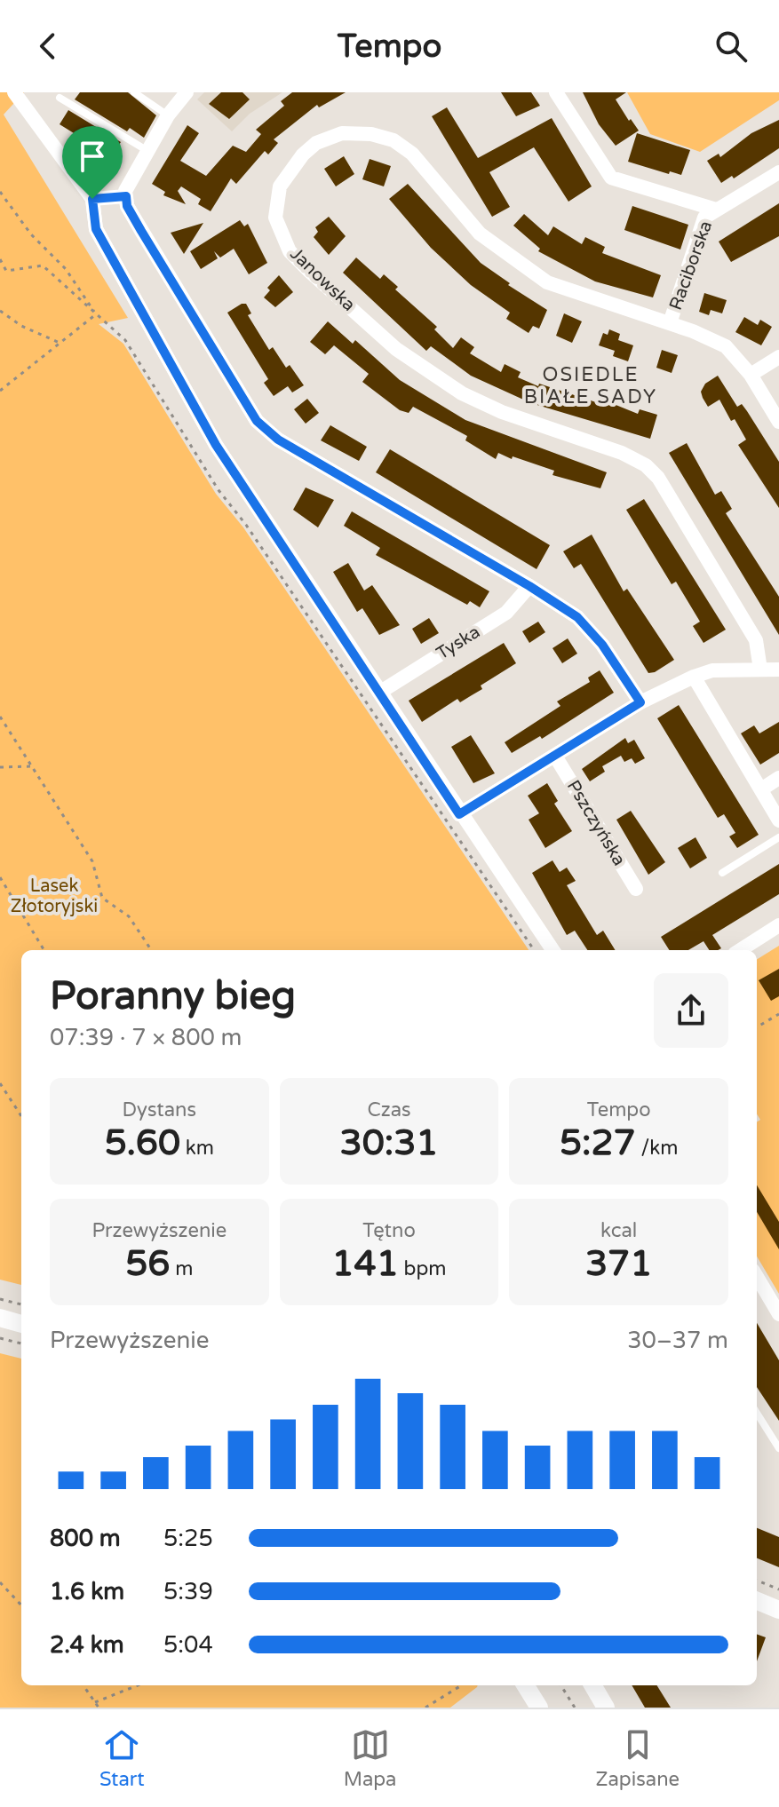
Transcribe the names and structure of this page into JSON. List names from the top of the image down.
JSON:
{
  "streets": {
    "street": [
      "Raciborska",
      "Janowska",
      "Tyska",
      "Pszczyńska"
    ]
  },
  "crossings": [
    ["Raciborska", "Janowska"]
  ],
  "districts": ["OSIEDLE BIAŁE SADY"],
  "parks": ["Lasek Złotoryjski"],
  "page": {
    "header": "Tempo",
    "heading": ["Poranny bieg", "07:39 · 7 × 800 m"],
    "stats": [
      ["Dystans", "5.60 km"],
      ["Czas", "30:31"],
      ["Tempo", "5:27 /km"],
      ["Przewyższenie", "56 m"],
      ["Tętno", "141 bpm"],
      ["kcal", "371"]
    ],
    "chart": ["Przewyższenie", "30–37 m"],
    "list": [
      {
        "name": "800 m",
        "note": "5:25"
      },
      {
        "name": "1.6 km",
        "note": "5:39"
      },
      {
        "name": "2.4 km",
        "note": "5:04"
      }
    ],
    "tabs": ["Start", "Mapa", "Zapisane"]
  }
}
